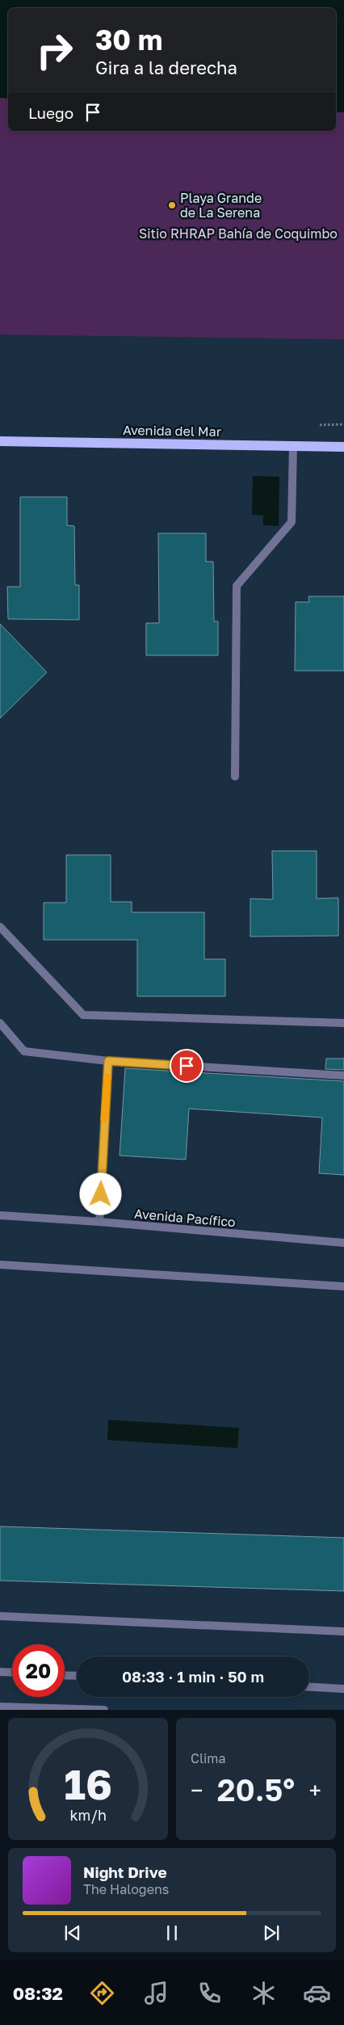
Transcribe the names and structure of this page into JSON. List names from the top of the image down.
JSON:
{
  "streets": {
    "main road": ["Avenida del Mar"],
    "street": ["Avenida Pacífico"]
  },
  "parks": ["Sitio RHRAP Bahía de Coquimbo"],
  "places": ["Playa Grande de La Serena"],
  "page": {
    "turn": ["30 m", "Gira a la derecha"],
    "then": "Luego",
    "limit": "20",
    "trip": "08:33 · 1 min · 50 m",
    "tile": "Clima",
    "heat": ["−", "20.5°", "+"],
    "song": ["Night Drive", "The Halogens"],
    "tabs": "08:32",
    "gauge": ["16", "km/h"]
  }
}
